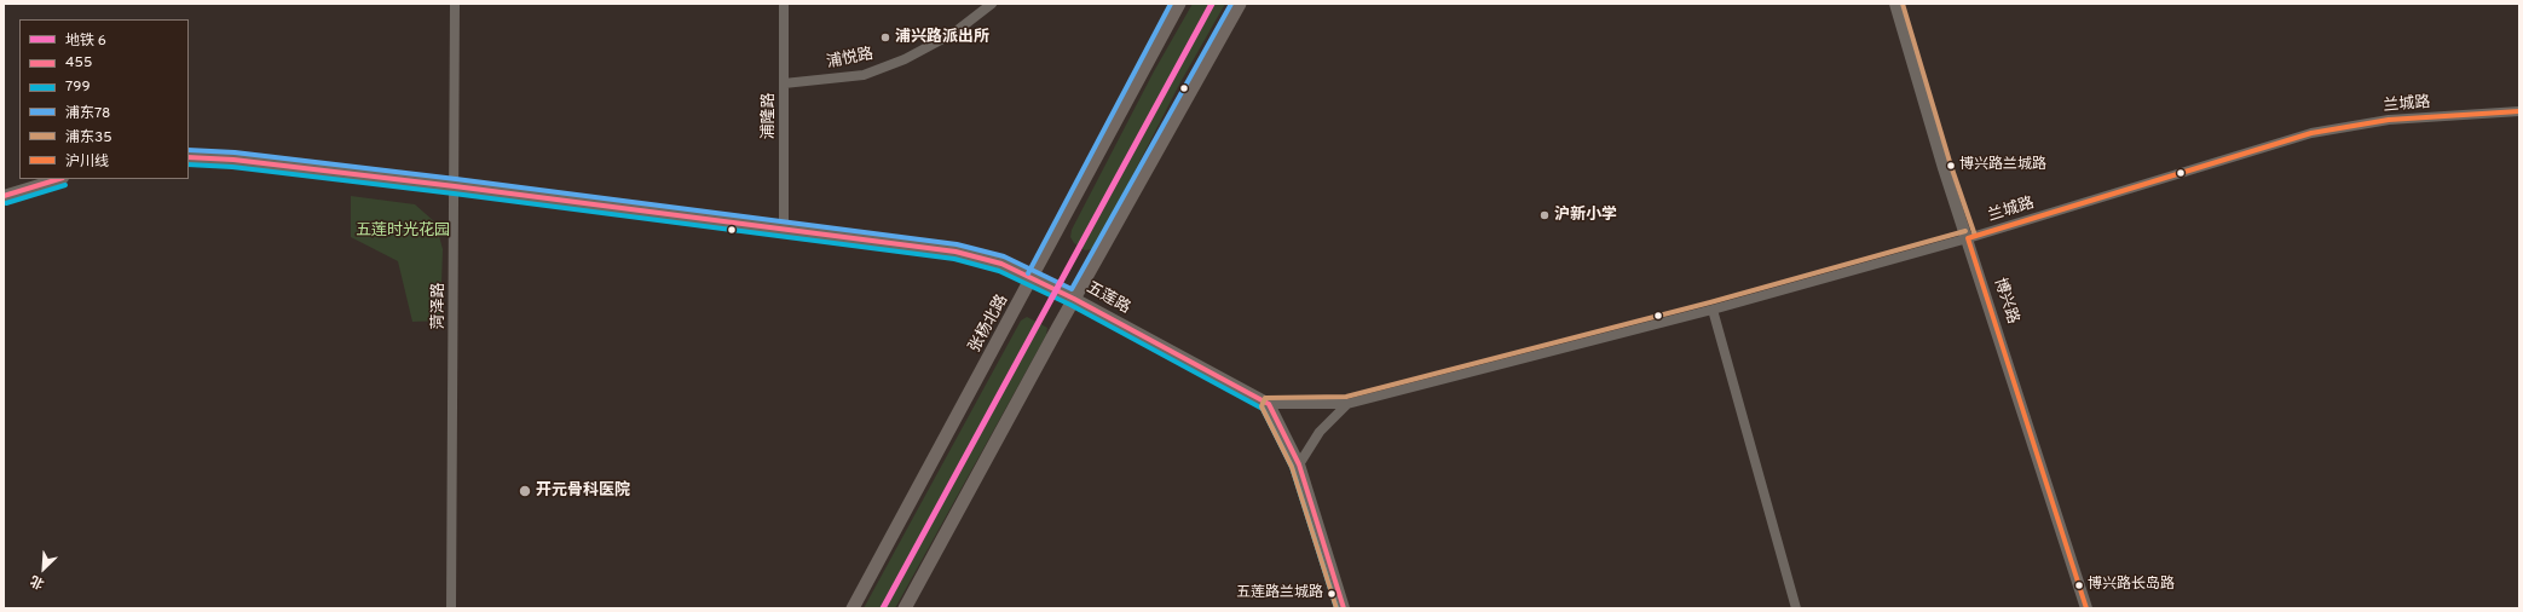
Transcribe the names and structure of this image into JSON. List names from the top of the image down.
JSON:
{
  "streets": {
    "main road": ["张杨北路"],
    "street": [
      "浦悦路",
      "兰城路",
      "浦隆路",
      "五莲路",
      "博兴路",
      "菏泽路"
    ]
  },
  "crossings": [
    ["浦悦路", "浦隆路"],
    ["兰城路", "五莲路"],
    ["兰城路", "博兴路"],
    ["浦隆路", "五莲路"],
    ["五莲路", "菏泽路"],
    ["五莲路", "张杨北路"]
  ],
  "parks": ["五莲时光花园"],
  "places": [
    "浦兴路派出所",
    "博兴路兰城路",
    "沪新小学",
    "开元骨科医院",
    "博兴路长岛路",
    "五莲路兰城路"
  ],
  "lines": [
    "metro line 6",
    "transit line 浦东78",
    "transit line 浦东35",
    "transit line 沪川线",
    "transit line 455",
    "transit line 799"
  ],
  "legend": [
    "地铁 6",
    "455",
    "799",
    "浦东78",
    "浦东35",
    "沪川线"
  ],
  "north": "bottom left"
}
